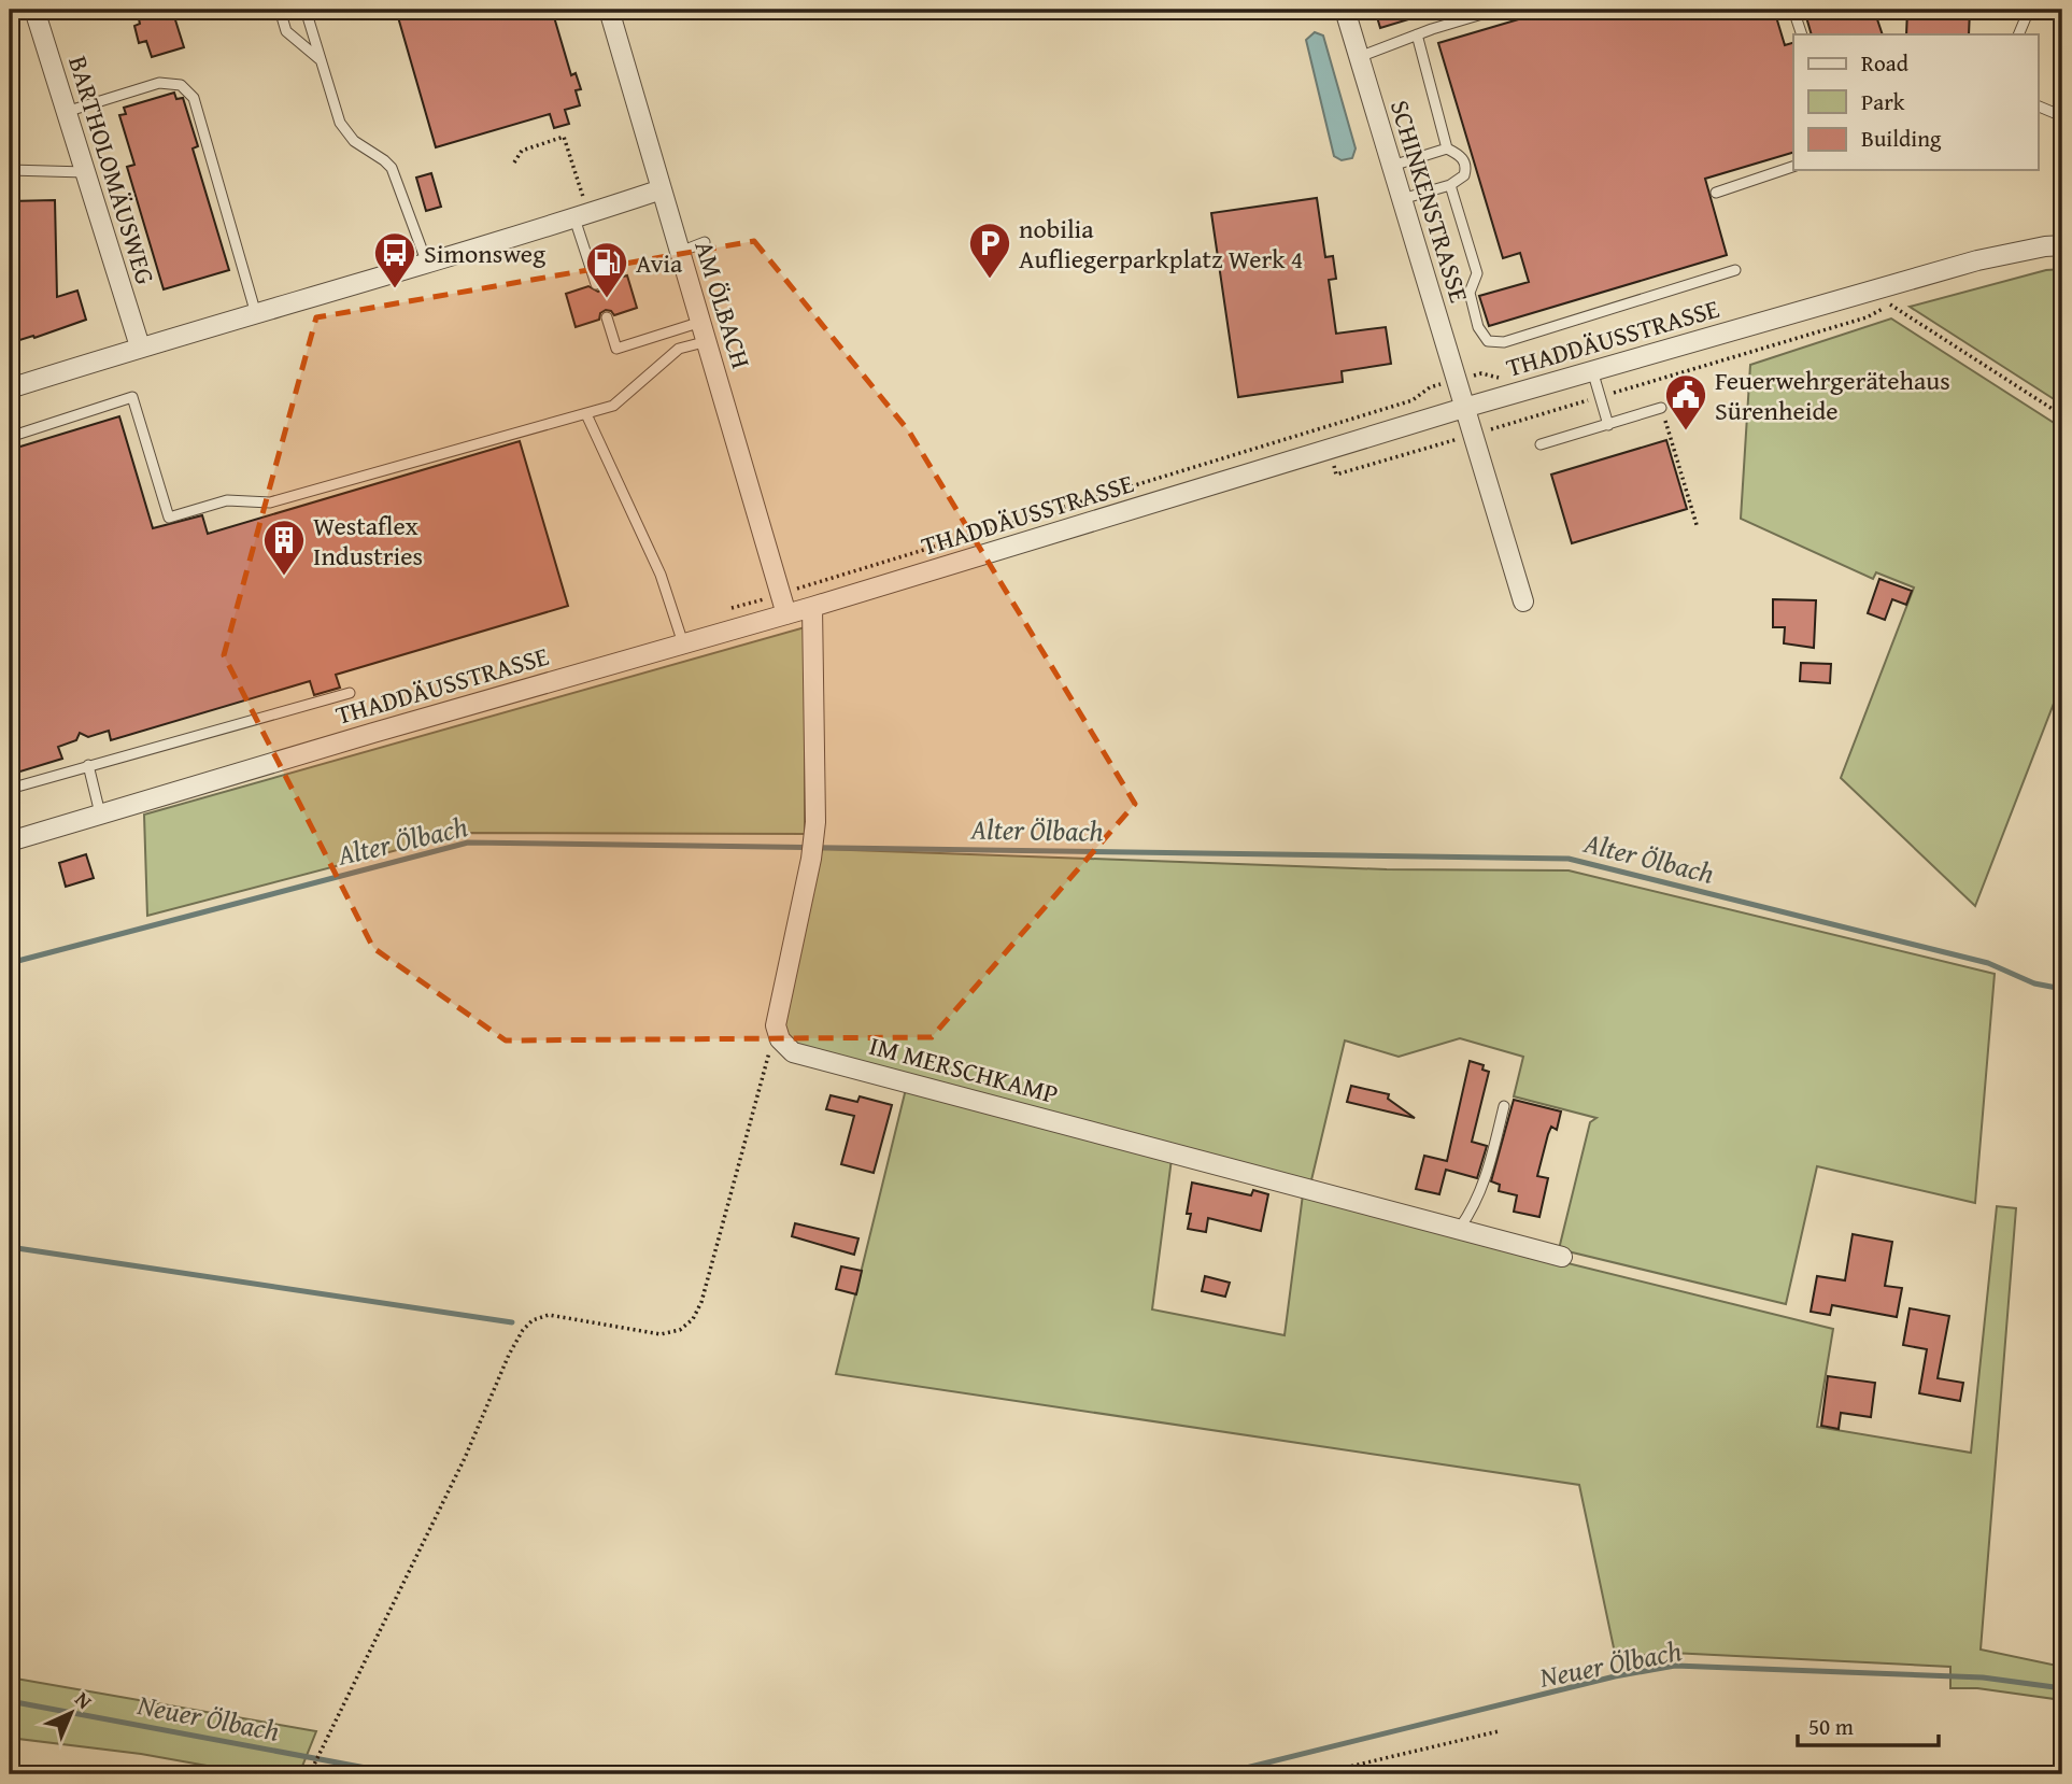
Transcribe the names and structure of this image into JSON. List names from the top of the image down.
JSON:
{
  "streets": {
    "street": [
      "BARTHOLOMÄUSWEG",
      "SCHINKENSTRASSE",
      "AM ÖLBACH",
      "THADDÄUSSTRASSE",
      "IM MERSCHKAMP"
    ]
  },
  "crossings": [
    ["SCHINKENSTRASSE", "THADDÄUSSTRASSE"],
    ["AM ÖLBACH", "THADDÄUSSTRASSE"]
  ],
  "water": ["Alter Ölbach", "Neuer Ölbach"],
  "places": {
    "parking": ["nobilia Aufliegerparkplatz Werk 4"],
    "bus stop": ["Simonsweg"],
    "fuel station": ["Avia"],
    "public building": ["Feuerwehrgerätehaus Sürenheide"],
    "building": ["Westaflex Industries"]
  },
  "legend": ["Road", "Park", "Building"],
  "scale_bar": "50 m",
  "north": "top right"
}
